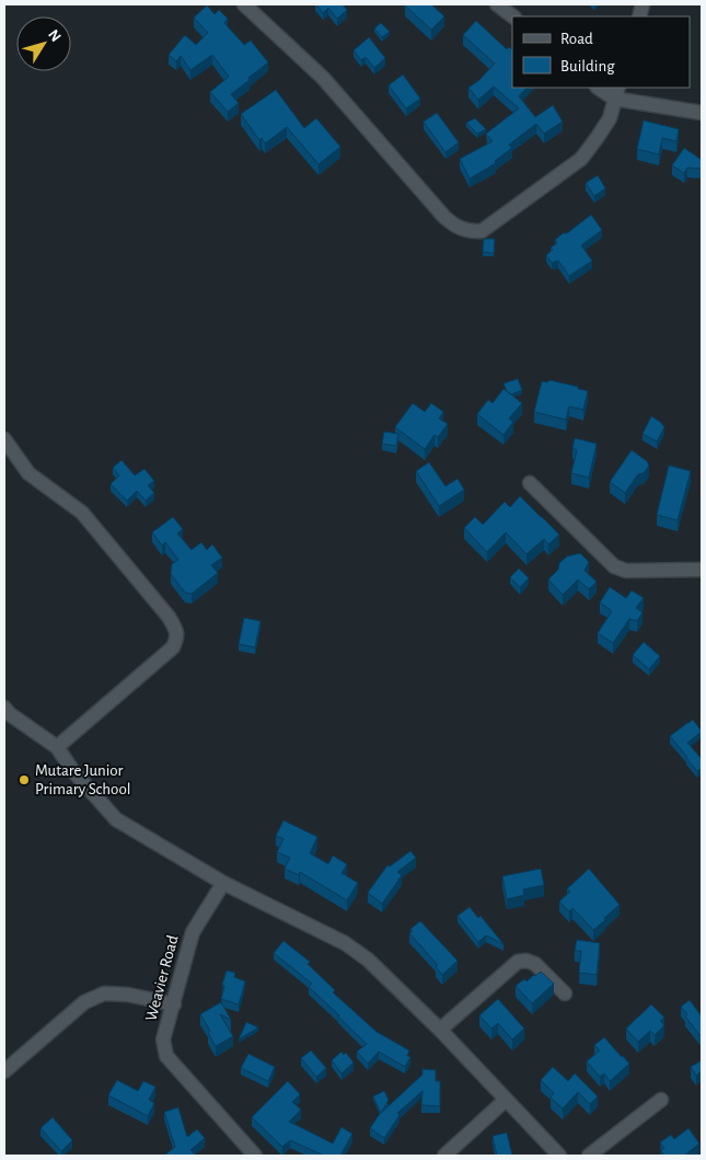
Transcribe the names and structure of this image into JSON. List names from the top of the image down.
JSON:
{
  "streets": {
    "street": ["Weavier Road"]
  },
  "places": ["Mutare Junior Primary School"],
  "legend": ["Road", "Building"],
  "north": "top right"
}
